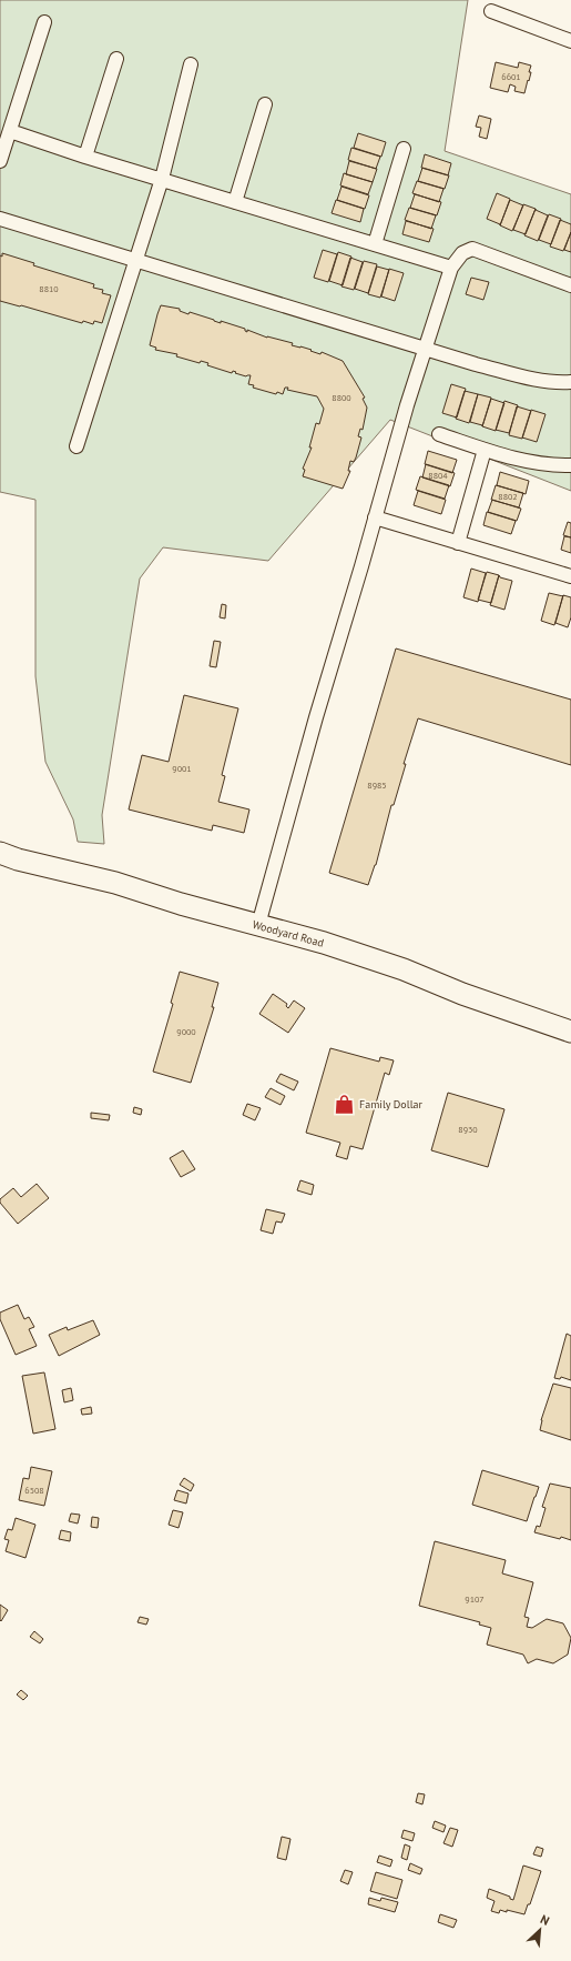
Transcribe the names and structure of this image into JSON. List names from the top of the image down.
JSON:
{
  "streets": {
    "main road": ["Woodyard Road"]
  },
  "places": {
    "shop": ["Family Dollar"]
  },
  "house_numbers": [
    "6601",
    "8810",
    "8800",
    "8804",
    "8802",
    "9001",
    "8985",
    "9000",
    "8930",
    "6508",
    "9107"
  ],
  "north": "top right"
}
